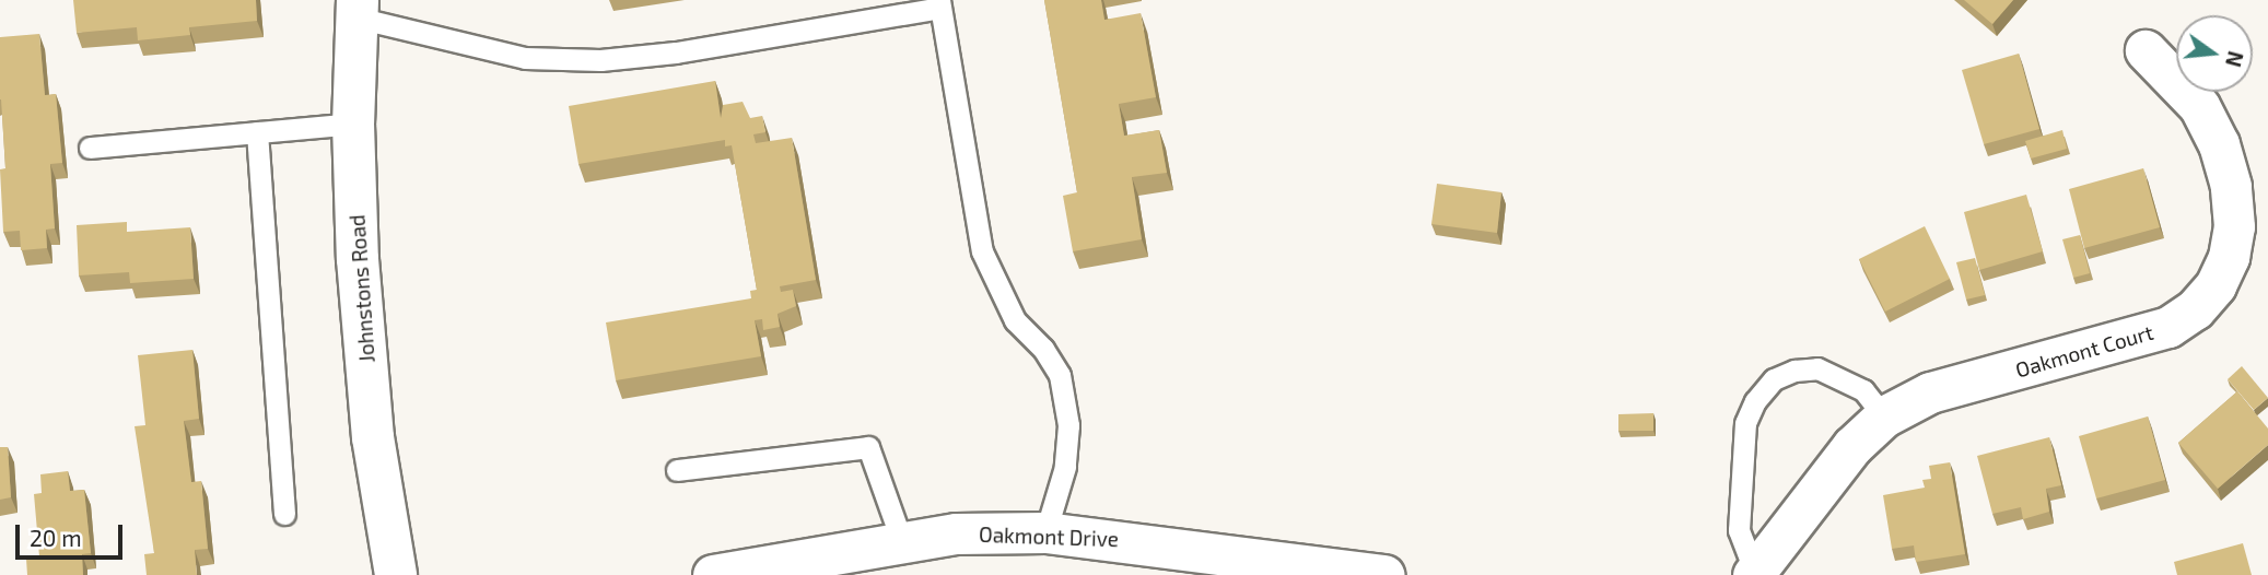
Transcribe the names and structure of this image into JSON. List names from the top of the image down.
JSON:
{
  "streets": {
    "street": ["Johnstons Road", "Oakmont Court", "Oakmont Drive"]
  },
  "scale_bar": "20 m",
  "north": "right"
}
